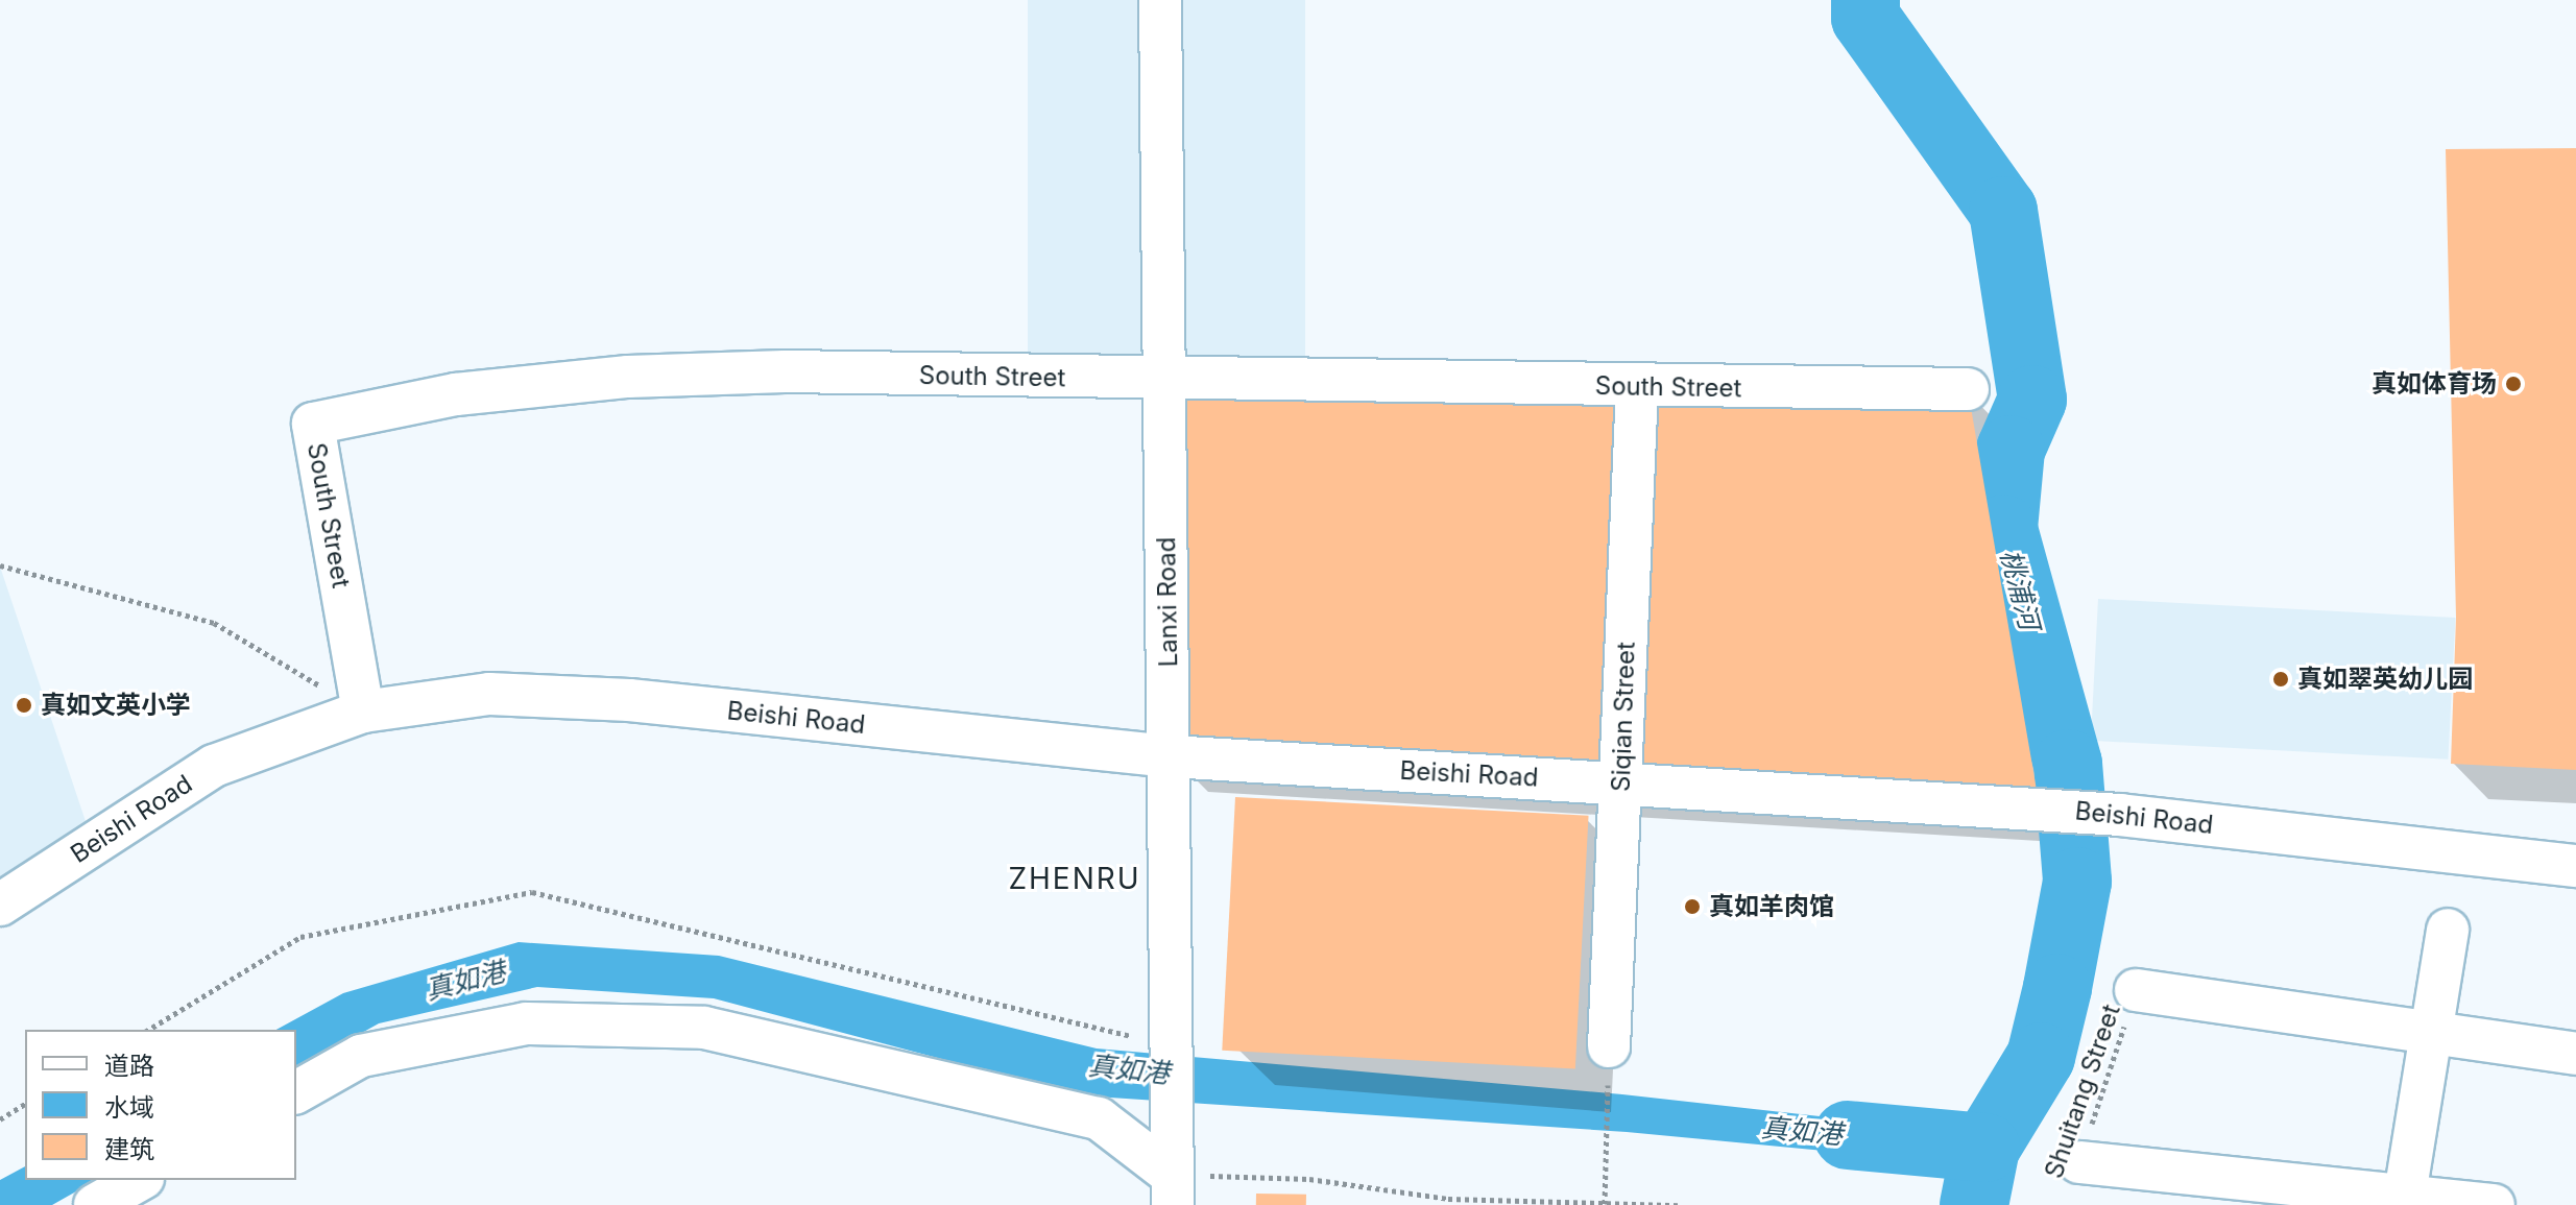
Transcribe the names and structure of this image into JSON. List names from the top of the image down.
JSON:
{
  "streets": {
    "street": [
      "South Street",
      "Lanxi Road",
      "Siqian Street",
      "Beishi Road"
    ],
    "path": ["Shuitang Street"]
  },
  "crossings": [
    ["South Street", "Lanxi Road"],
    ["South Street", "Siqian Street"],
    ["South Street", "Beishi Road"],
    ["Lanxi Road", "Beishi Road"],
    ["Siqian Street", "Beishi Road"]
  ],
  "districts": ["ZHENRU"],
  "water": ["桃浦河", "真如港"],
  "places": [
    "真如体育场",
    "真如翠英幼儿园",
    "真如文英小学",
    "真如羊肉馆"
  ],
  "legend": ["道路", "水域", "建筑"]
}
